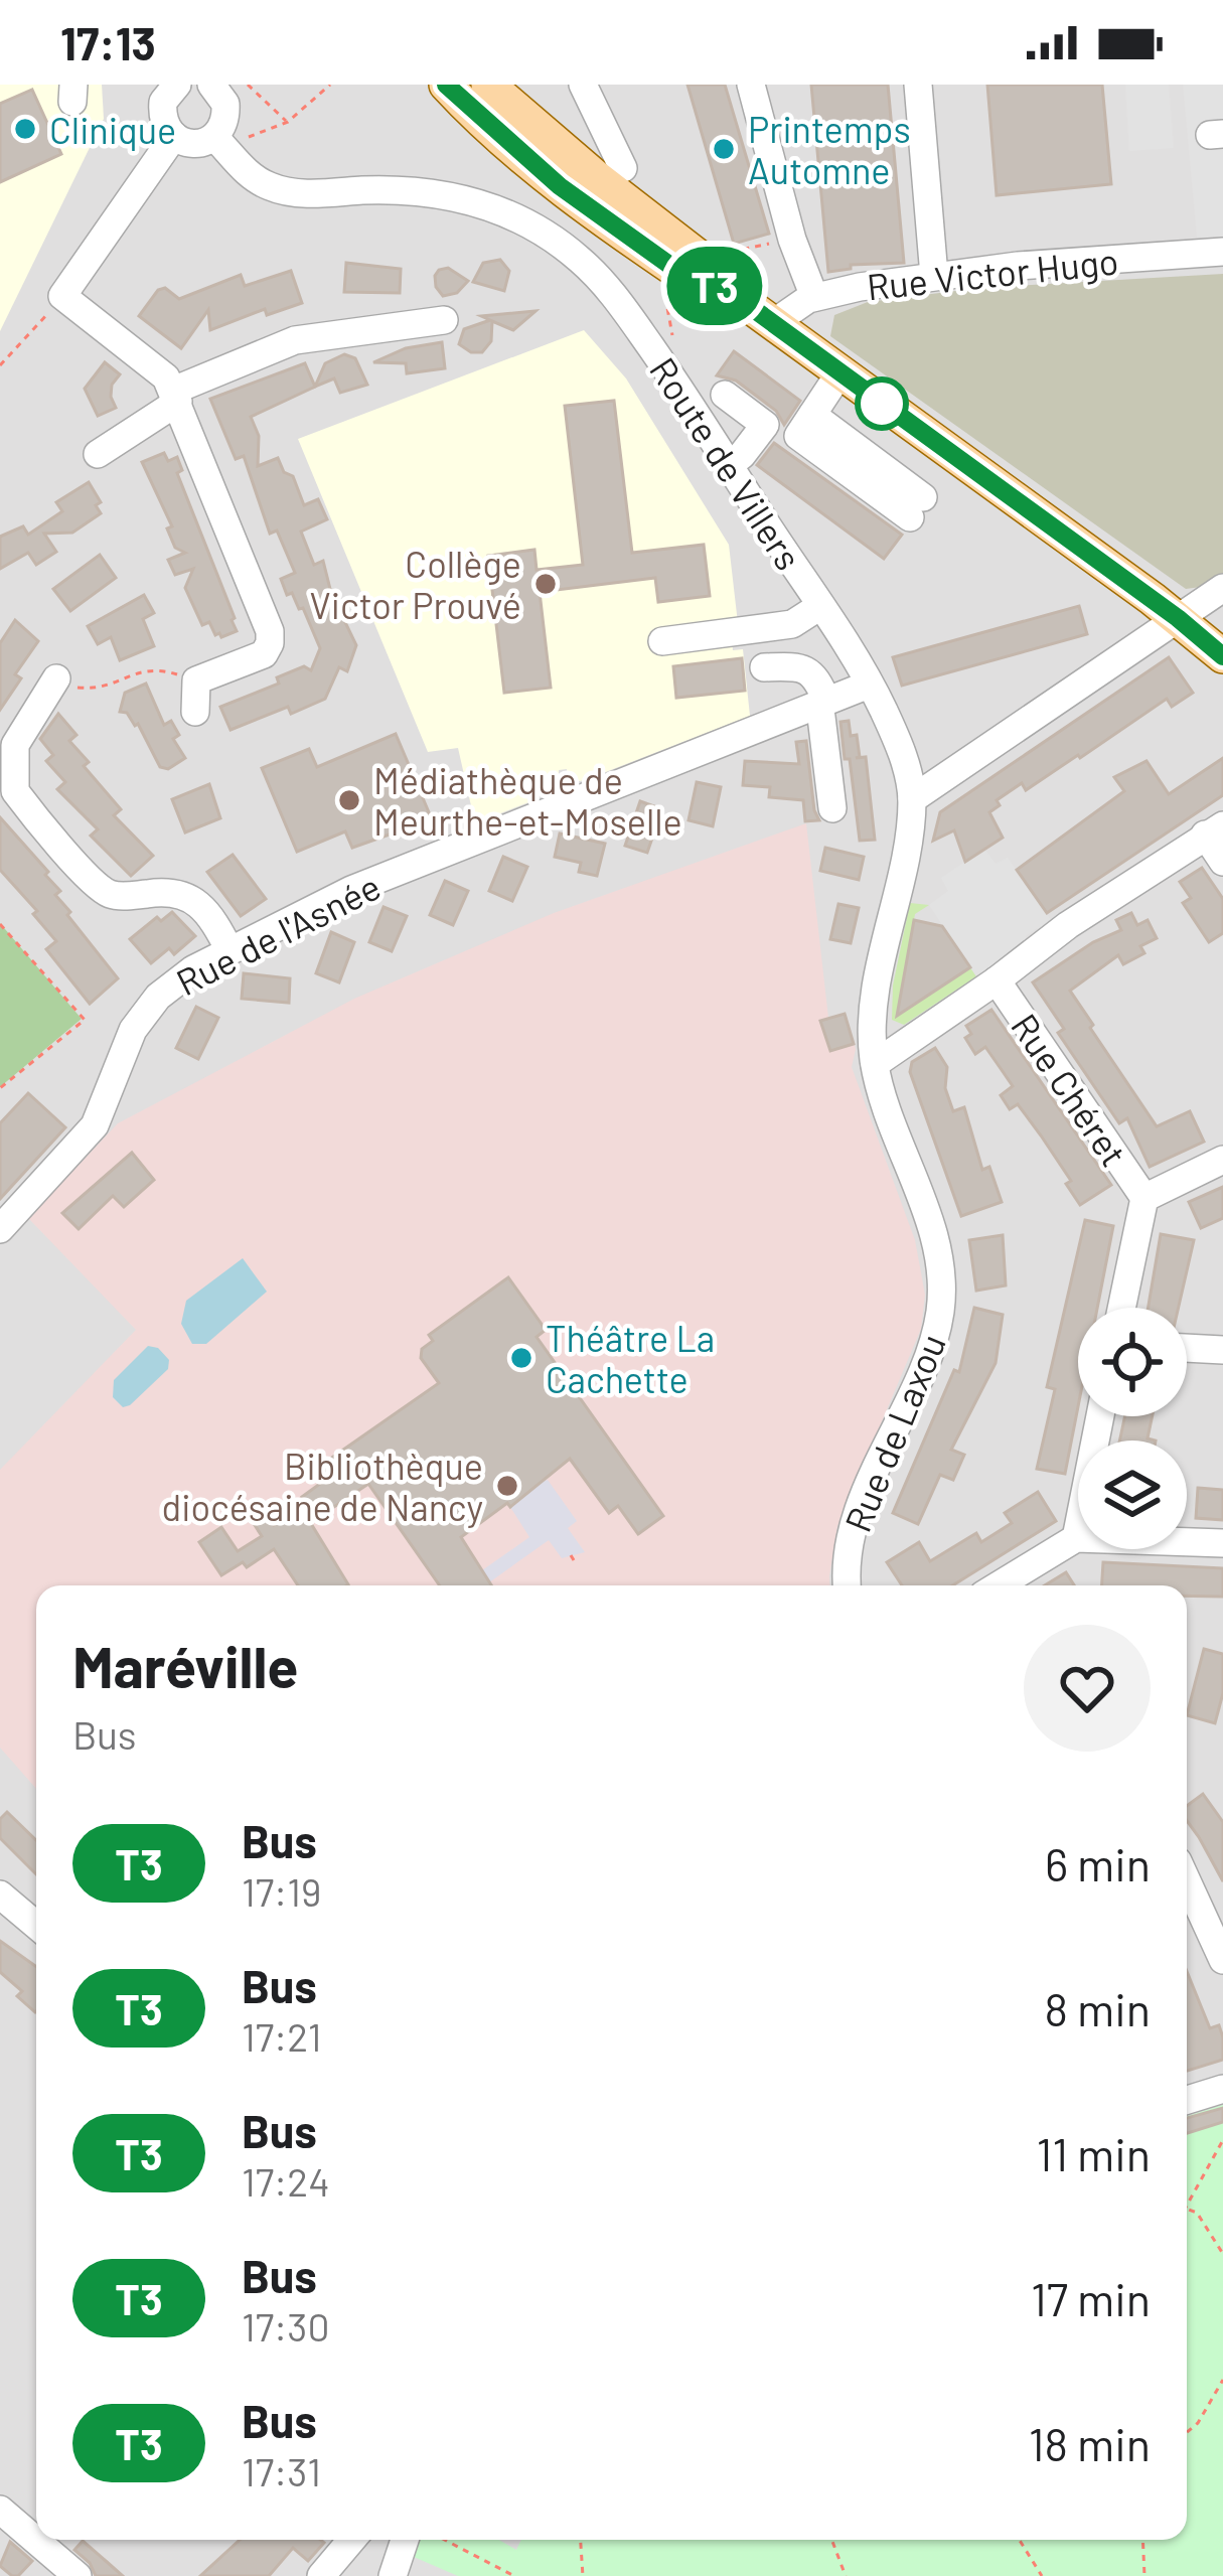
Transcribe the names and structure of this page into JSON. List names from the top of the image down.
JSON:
{
  "streets": {
    "street": [
      "Rue Victor Hugo",
      "Route de Villers",
      "Rue de l'Asnée",
      "Rue Chéret",
      "Rue de Laxou"
    ]
  },
  "crossings": [
    ["Route de Villers", "Rue de l'Asnée"],
    ["Route de Villers", "Rue de Laxou"]
  ],
  "places": [
    "Clinique",
    "Printemps Automne",
    "Collège Victor Prouvé",
    "Médiathèque de Meurthe-et-Moselle",
    "Théâtre La Cachette",
    "Bibliothèque diocésaine de Nancy"
  ],
  "lines": ["bus line T3"],
  "page": {
    "status": "17:13",
    "on_map": "T3",
    "heading": ["Maréville", "Bus"],
    "list": [
      {
        "mark": "T3",
        "name": "Bus",
        "note": "17:19",
        "value": "6 min"
      },
      {
        "mark": "T3",
        "name": "Bus",
        "note": "17:21",
        "value": "8 min"
      },
      {
        "mark": "T3",
        "name": "Bus",
        "note": "17:24",
        "value": "11 min"
      },
      {
        "mark": "T3",
        "name": "Bus",
        "note": "17:30",
        "value": "17 min"
      },
      {
        "mark": "T3",
        "name": "Bus",
        "note": "17:31",
        "value": "18 min"
      }
    ]
  }
}
